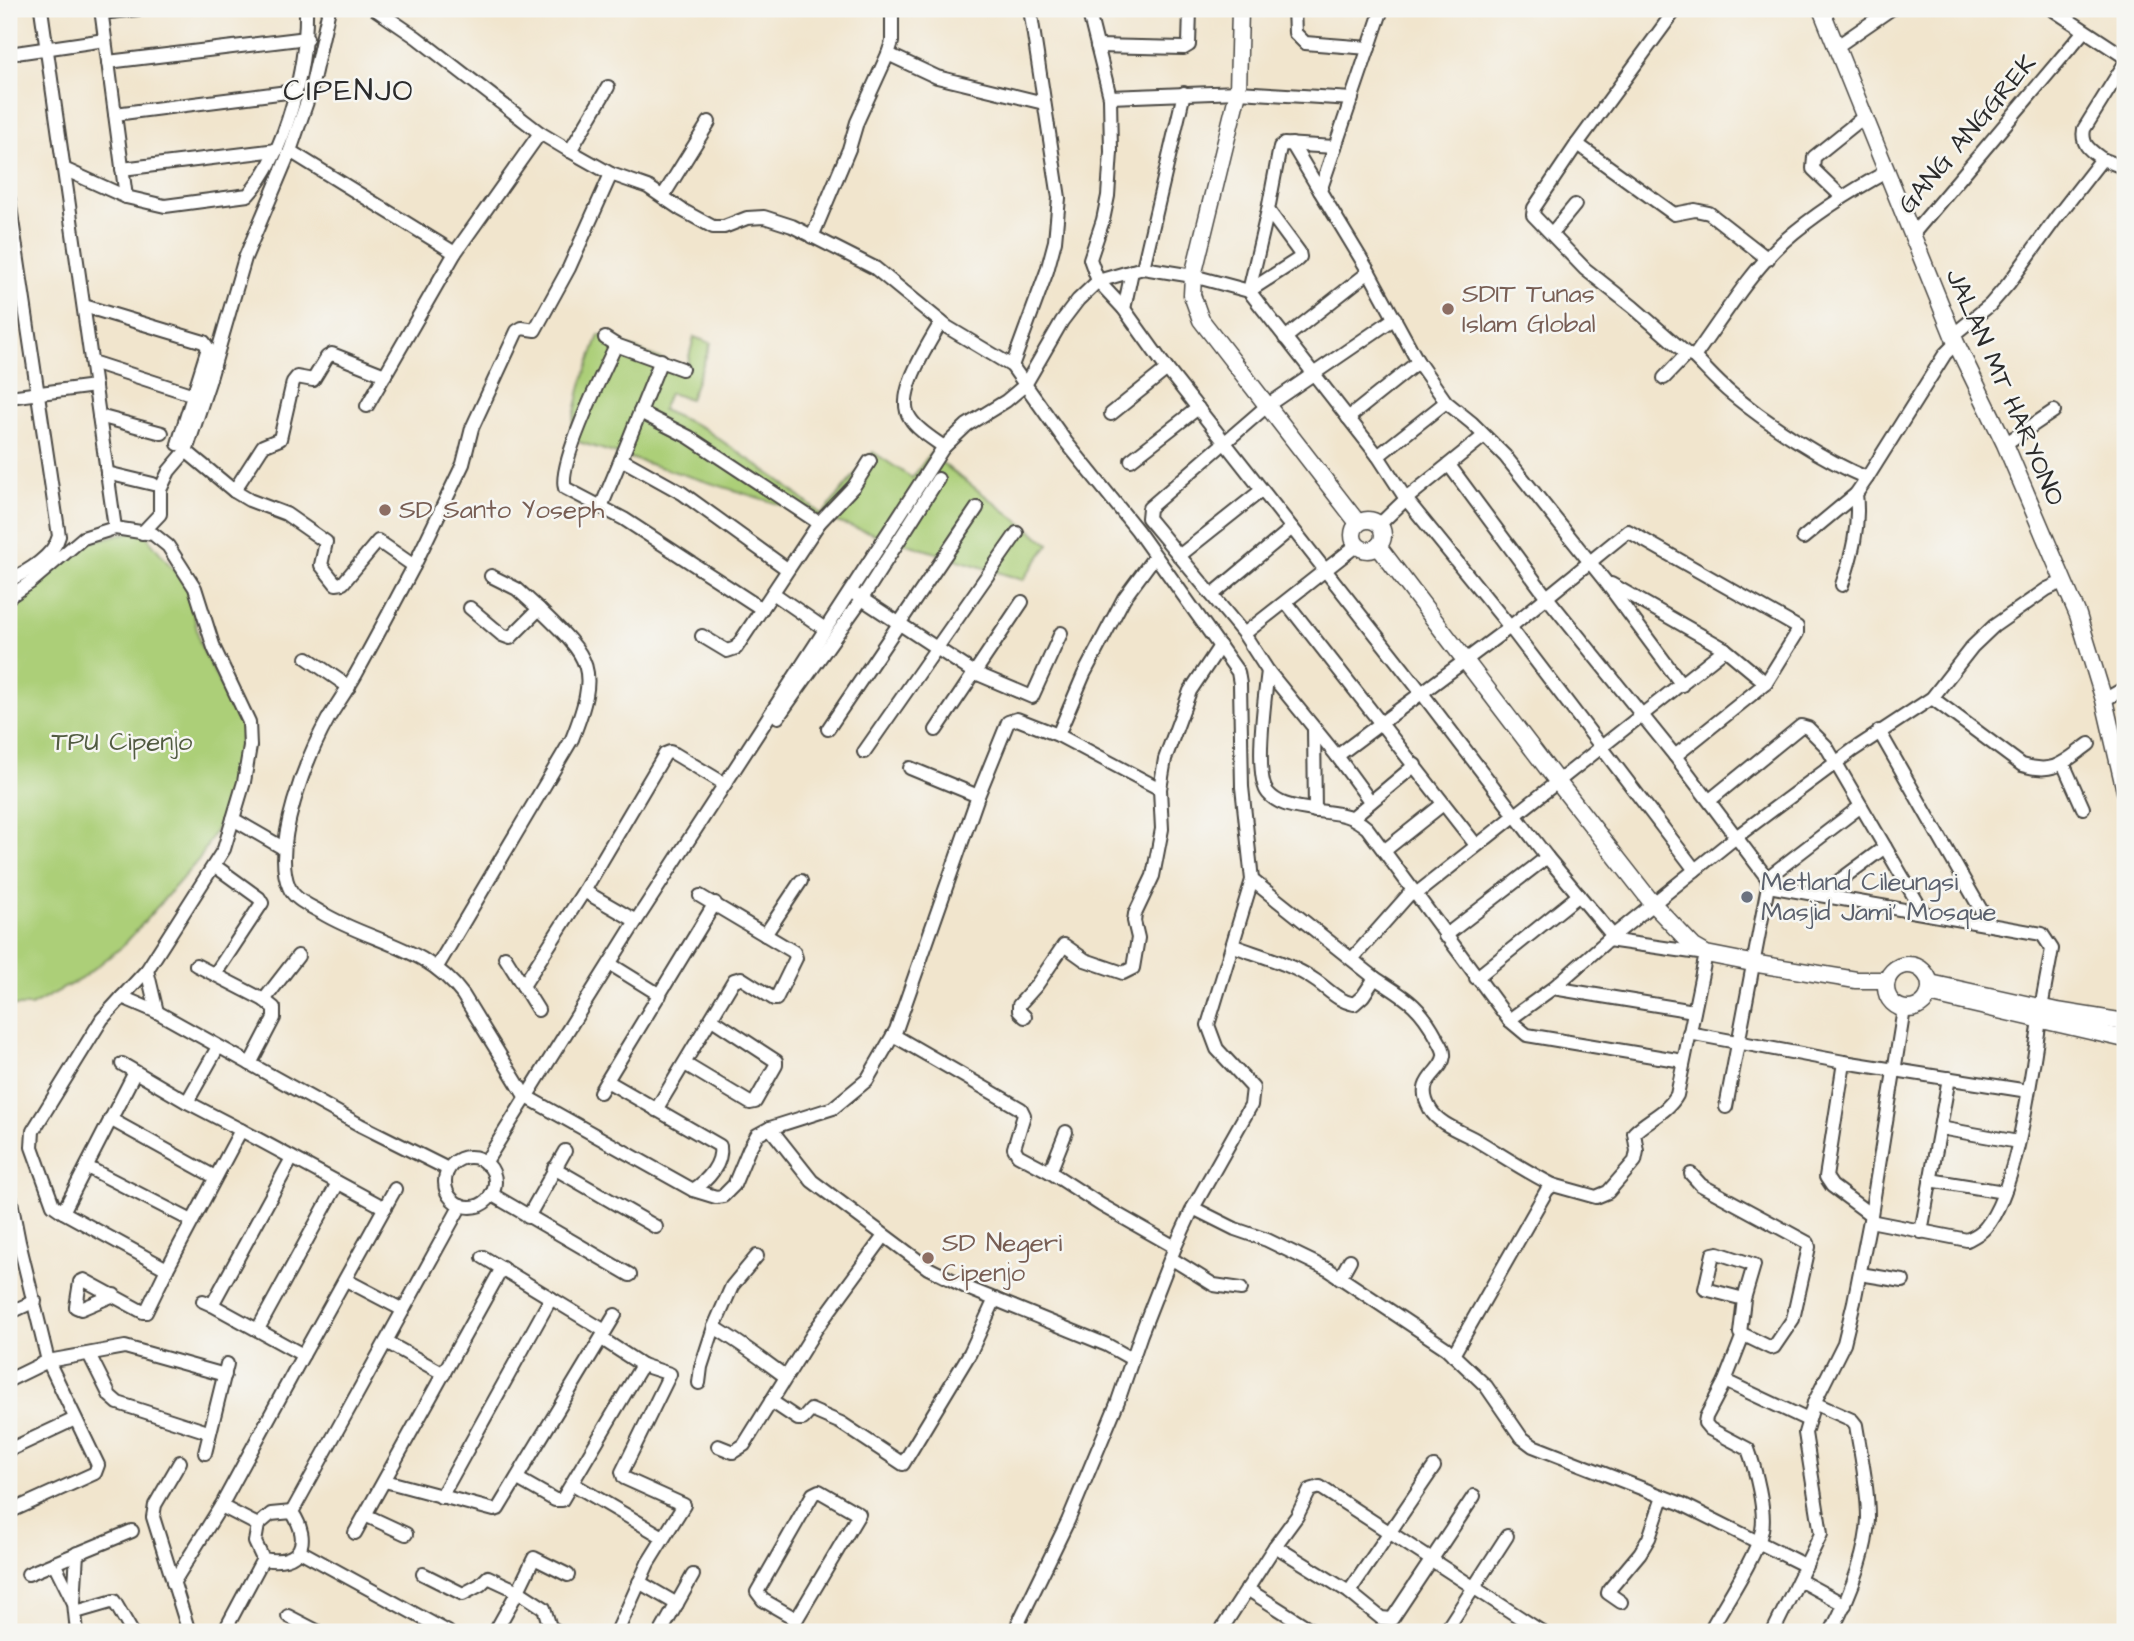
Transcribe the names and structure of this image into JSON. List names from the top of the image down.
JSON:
{
  "streets": {
    "street": ["GANG ANGGREK", "JALAN MT HARYONO"]
  },
  "crossings": [
    ["GANG ANGGREK", "JALAN MT HARYONO"]
  ],
  "districts": ["CIPENJO"],
  "parks": ["TPU Cipenjo"],
  "places": [
    "SDIT Tunas Islam Global",
    "SD Santo Yoseph",
    "Metland Cileungsi Masjid Jami' Mosque",
    "SD Negeri Cipenjo"
  ]
}
